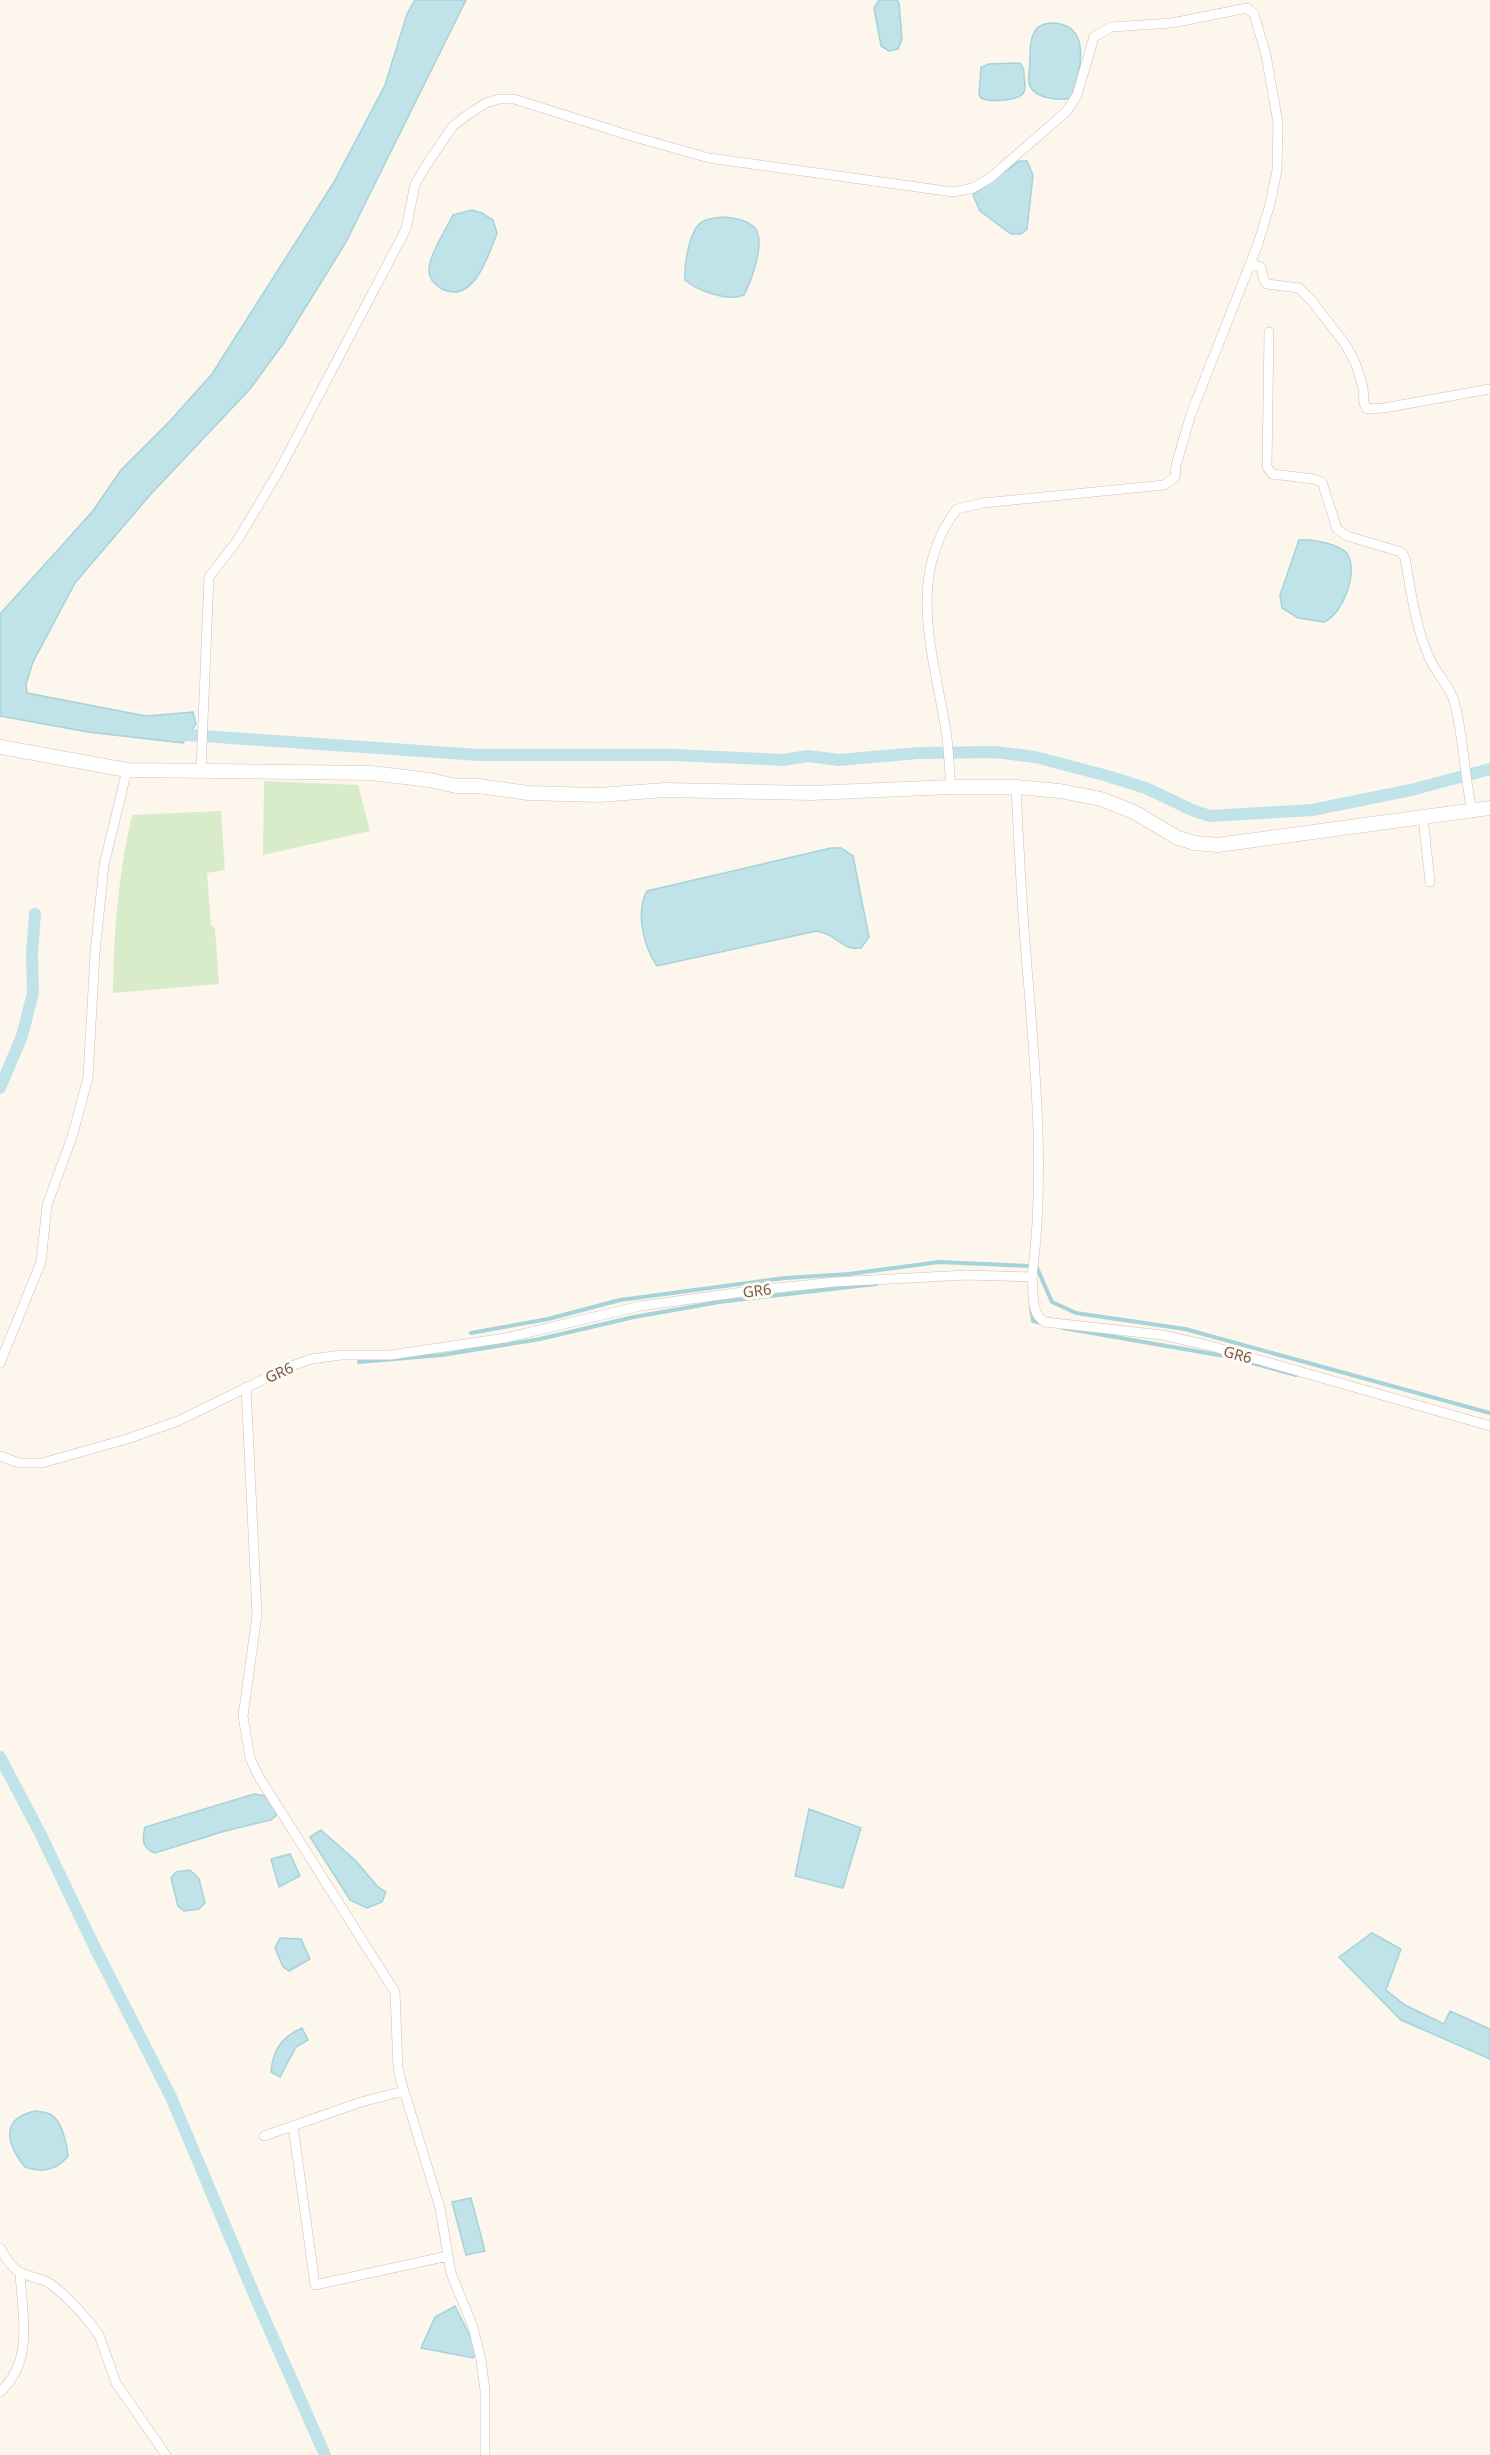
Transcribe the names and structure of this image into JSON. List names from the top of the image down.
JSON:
{
  "streets": {
    "street": ["GR6"]
  }
}
